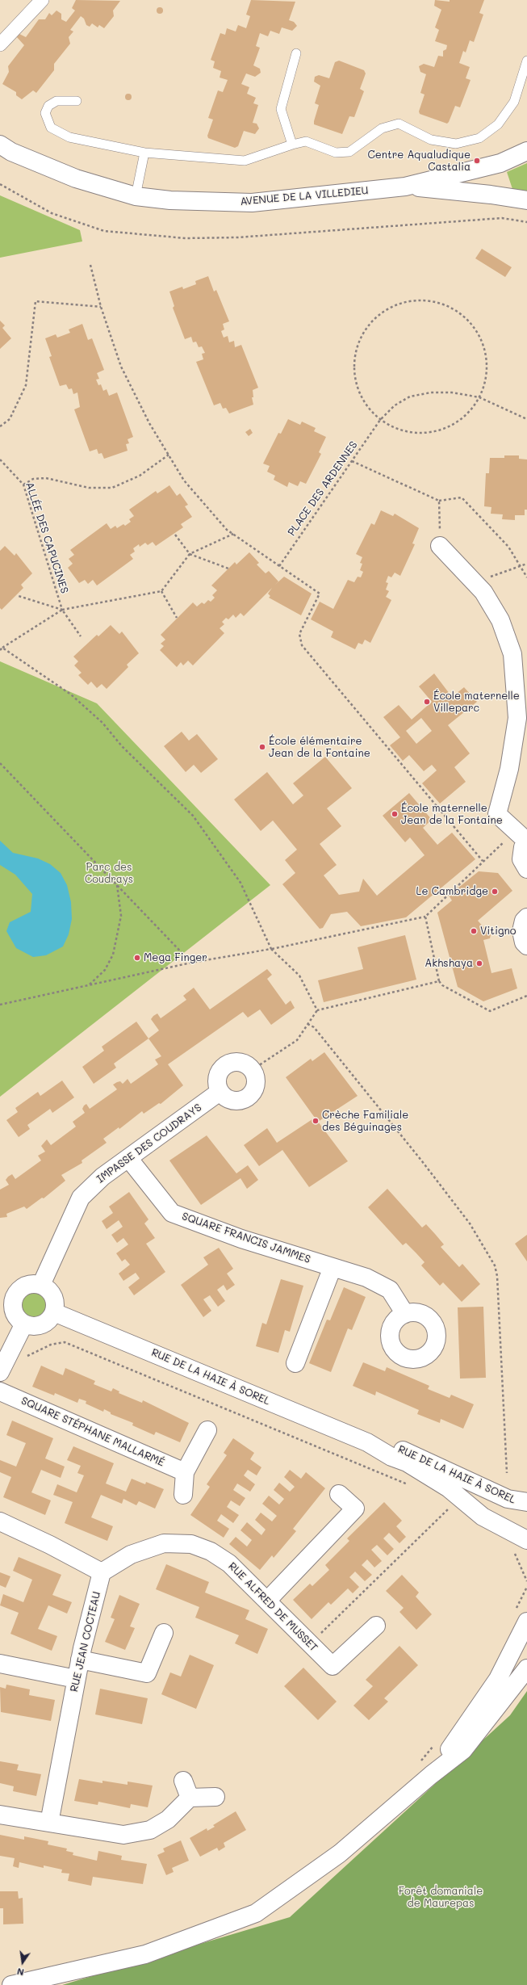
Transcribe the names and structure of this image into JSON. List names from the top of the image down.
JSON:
{
  "streets": {
    "street": [
      "AVENUE DE LA VILLEDIEU",
      "IMPASSE DES COUDRAYS",
      "SQUARE FRANCIS JAMMES",
      "RUE DE LA HAIE À SOREL",
      "SQUARE STÉPHANE MALLARMÉ",
      "RUE ALFRED DE MUSSET",
      "RUE JEAN COCTEAU"
    ],
    "path": ["PLACE DES ARDENNES", "ALLÉE DES CAPUCINES"]
  },
  "crossings": [
    ["IMPASSE DES COUDRAYS", "SQUARE FRANCIS JAMMES"],
    ["IMPASSE DES COUDRAYS", "RUE DE LA HAIE À SOREL"],
    ["RUE ALFRED DE MUSSET", "RUE JEAN COCTEAU"]
  ],
  "parks": ["Parc des Coudrays", "Forêt domaniale de Maurepas"],
  "places": [
    "Centre Aqualudique Castalia",
    "École maternelle Villeparc",
    "École élémentaire Jean de la Fontaine",
    "École maternelle Jean de la Fontaine",
    "Le Cambridge",
    "Vitigno",
    "Mega Finger",
    "Akhshaya",
    "Crèche Familiale des Béguinages"
  ],
  "north": "bottom"
}
